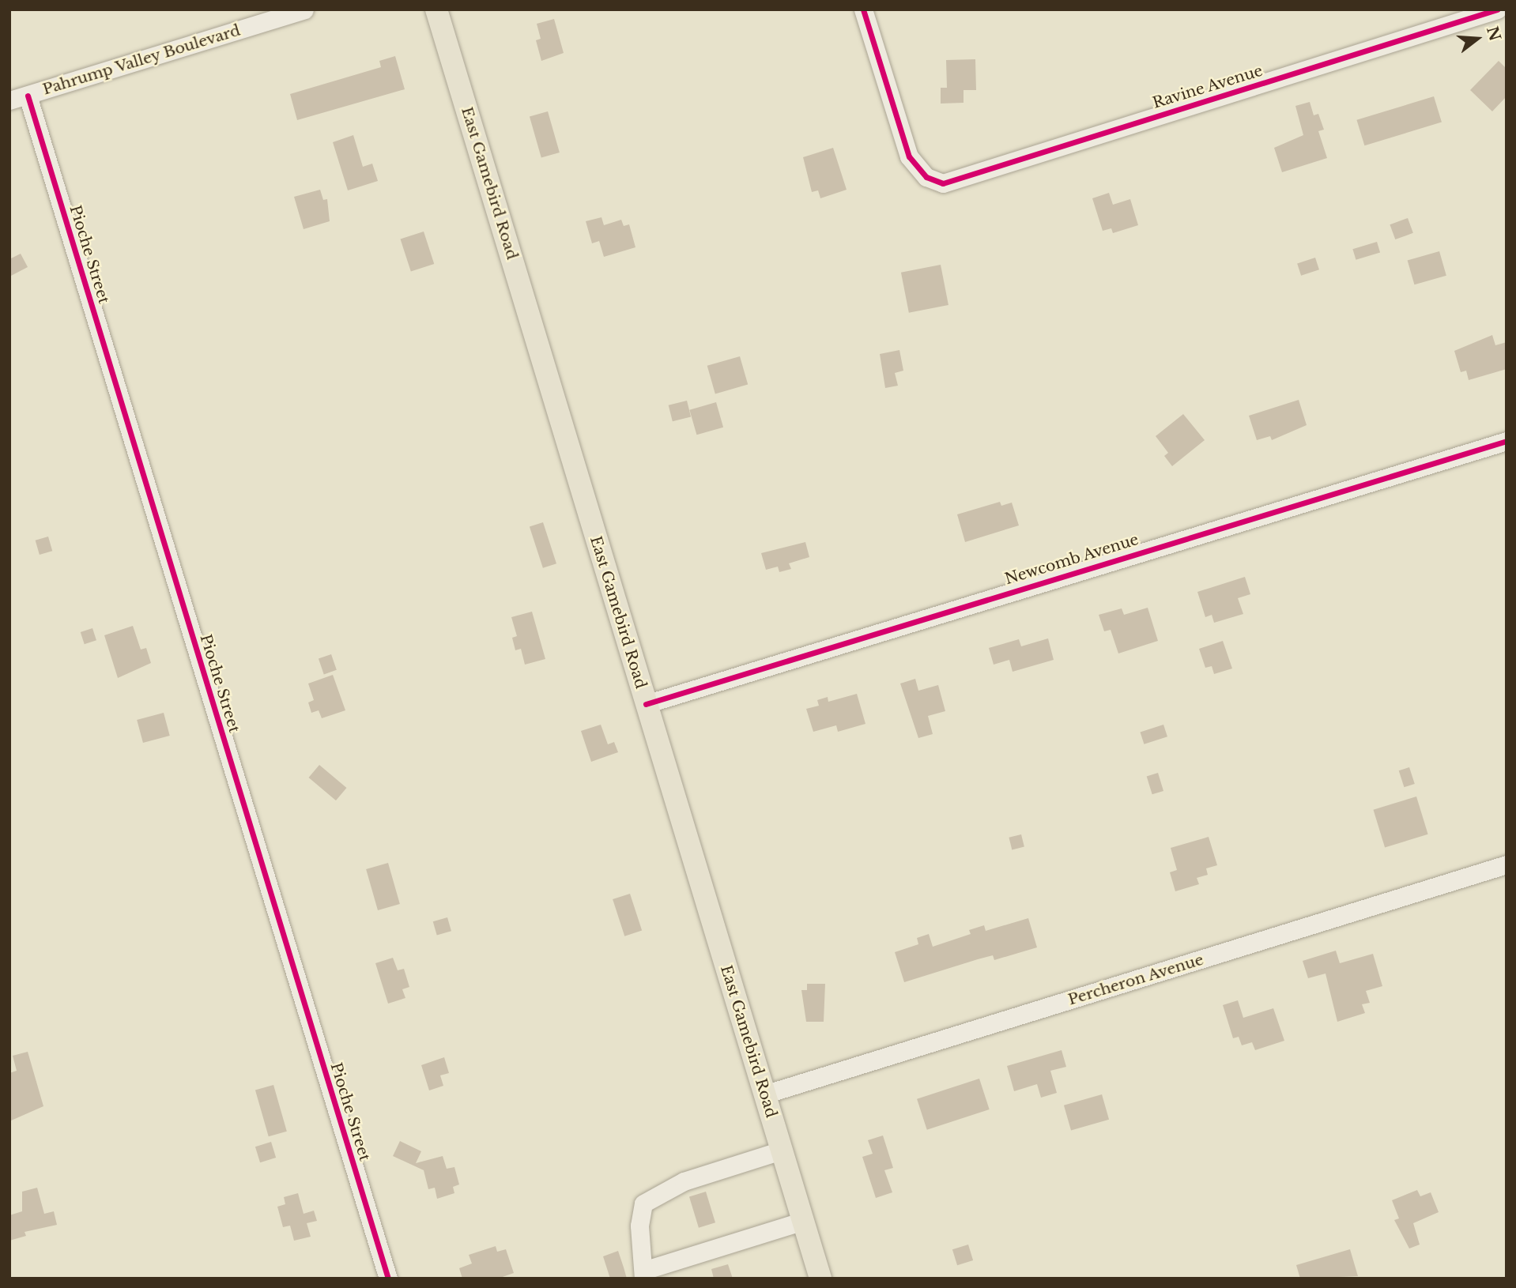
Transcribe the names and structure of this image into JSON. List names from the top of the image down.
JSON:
{
  "streets": {
    "main road": ["East Gamebird Road"],
    "street": [
      "Pahrump Valley Boulevard",
      "Ravine Avenue",
      "Pioche Street",
      "Newcomb Avenue",
      "Percheron Avenue"
    ]
  },
  "crossings": [
    ["Pahrump Valley Boulevard", "Pioche Street"],
    ["East Gamebird Road", "Newcomb Avenue"],
    ["East Gamebird Road", "Percheron Avenue"]
  ],
  "north": "right"
}
